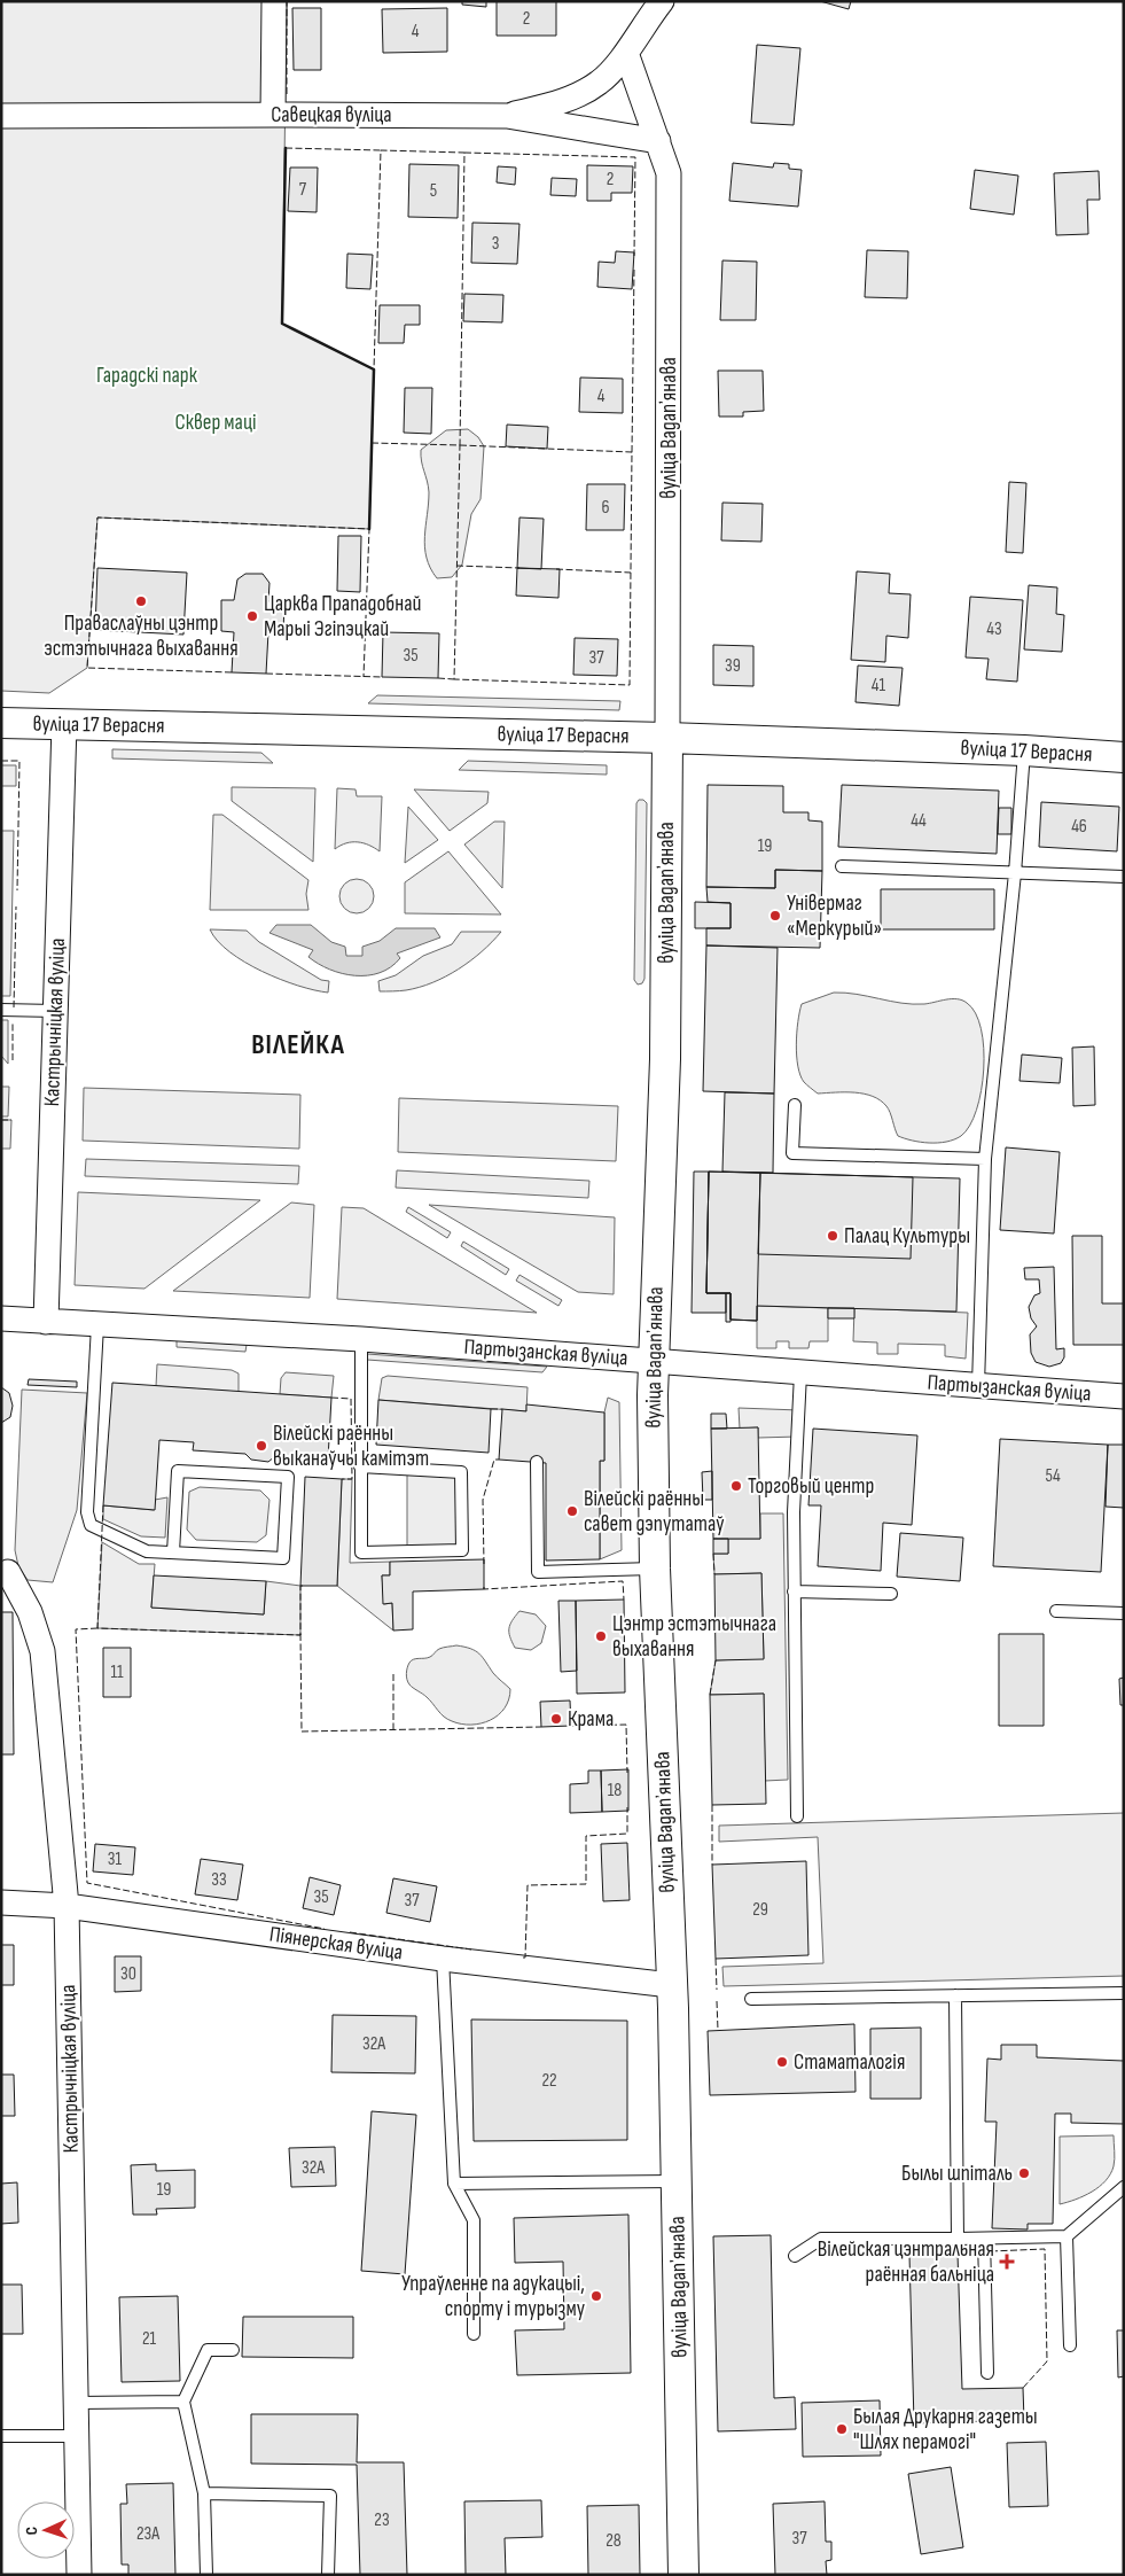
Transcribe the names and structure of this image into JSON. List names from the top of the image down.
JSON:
{
  "streets": {
    "street": [
      "Савецкая вуліца",
      "вуліца Вадапʼянава",
      "вуліца 17 Верасня",
      "Кастрычніцкая вуліца",
      "Партызанская вуліца",
      "Піянерская вуліца"
    ]
  },
  "crossings": [
    ["Савецкая вуліца", "вуліца Вадапʼянава"],
    ["вуліца Вадапʼянава", "вуліца 17 Верасня"],
    ["вуліца Вадапʼянава", "Партызанская вуліца"],
    ["вуліца Вадапʼянава", "Піянерская вуліца"],
    ["вуліца 17 Верасня", "Кастрычніцкая вуліца"],
    ["Кастрычніцкая вуліца", "Партызанская вуліца"],
    ["Кастрычніцкая вуліца", "Піянерская вуліца"]
  ],
  "districts": ["ВІЛЕЙКА"],
  "parks": ["Гарадскі парк", "Сквер маці"],
  "places": {
    "other": [
      "Праваслаўны цэнтр эстэтычнага выхавання",
      "Царква Прападобнай Марыі Эгіпэцкай",
      "Універмаг «Меркурый»",
      "Палац Культуры",
      "Вілейскі раённы выканаўчы камітэт",
      "Торговый центр",
      "Вілейскі раённы савет дэпутатаў",
      "Цэнтр эстэтычнага выхавання",
      "Крама",
      "Стаматалогія",
      "Былы шпіталь",
      "Упраўленне па адукацыі, спорту і турызму",
      "Былая Друкарня газеты \"Шлях перамогі\""
    ],
    "health": ["Вілейская цэнтральная раённая бальніца"]
  },
  "house_numbers": [
    "2",
    "4",
    "2",
    "7",
    "5",
    "3",
    "4",
    "6",
    "43",
    "35",
    "37",
    "39",
    "41",
    "44",
    "46",
    "19",
    "54",
    "11",
    "18",
    "31",
    "33",
    "35",
    "37",
    "29",
    "30",
    "32А",
    "22",
    "32А",
    "19",
    "21",
    "23",
    "23А",
    "37",
    "28"
  ],
  "north": "left"
}
